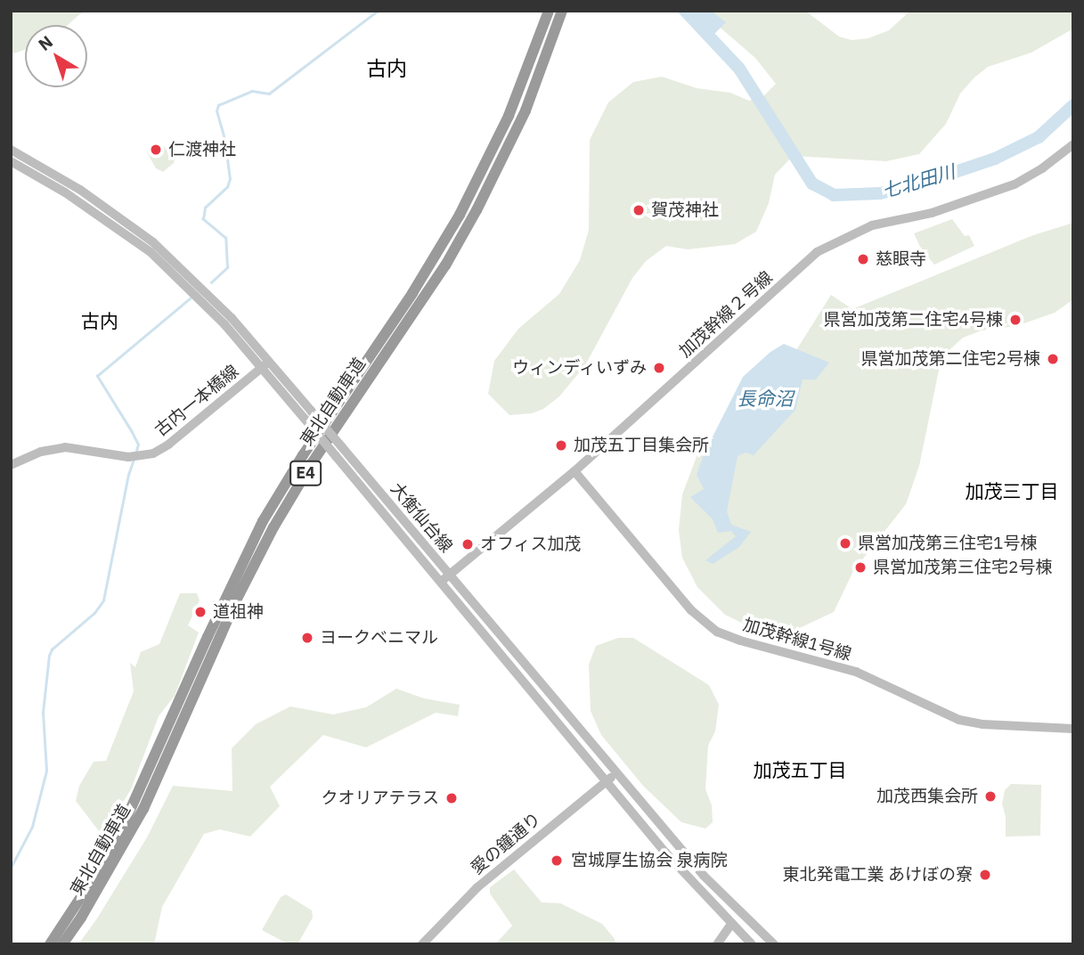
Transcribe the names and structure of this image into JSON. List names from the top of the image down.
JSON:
{
  "streets": {
    "highway": ["東北自動車道", "E4"],
    "street": [
      "加茂幹線２号線",
      "古内一本橋線",
      "大衡仙台線",
      "加茂幹線1号線",
      "愛の鐘通り"
    ]
  },
  "crossings": [
    ["加茂幹線２号線", "大衡仙台線"],
    ["加茂幹線２号線", "加茂幹線1号線"],
    ["古内一本橋線", "大衡仙台線"],
    ["大衡仙台線", "愛の鐘通り"]
  ],
  "districts": [
    "古内",
    "古内",
    "加茂三丁目",
    "加茂五丁目"
  ],
  "water": ["七北田川", "長命沼"],
  "places": [
    "仁渡神社",
    "賀茂神社",
    "慈眼寺",
    "県営加茂第二住宅4号棟",
    "県営加茂第二住宅2号棟",
    "ウィンディいずみ",
    "加茂五丁目集会所",
    "県営加茂第三住宅1号棟",
    "オフィス加茂",
    "県営加茂第三住宅2号棟",
    "道祖神",
    "ヨークベニマル",
    "加茂西集会所",
    "クオリアテラス",
    "宮城厚生協会 泉病院",
    "東北発電工業 あけぼの寮"
  ],
  "north": "top left"
}
